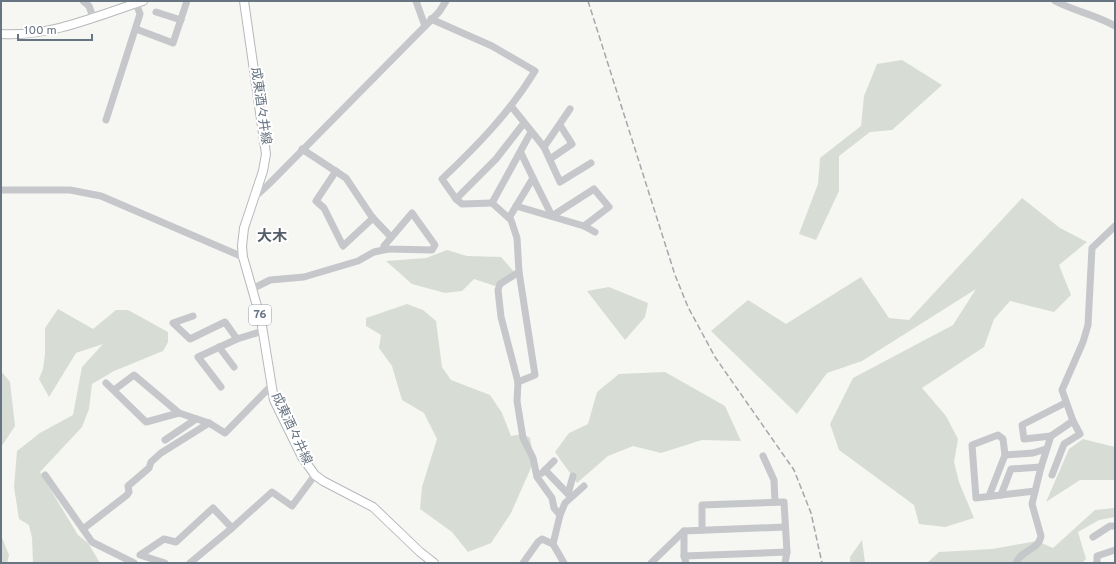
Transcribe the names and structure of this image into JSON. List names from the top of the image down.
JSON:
{
  "streets": {
    "main road": ["成東酒々井線", "76"]
  },
  "districts": ["大木"],
  "scale_bar": "100 m"
}
